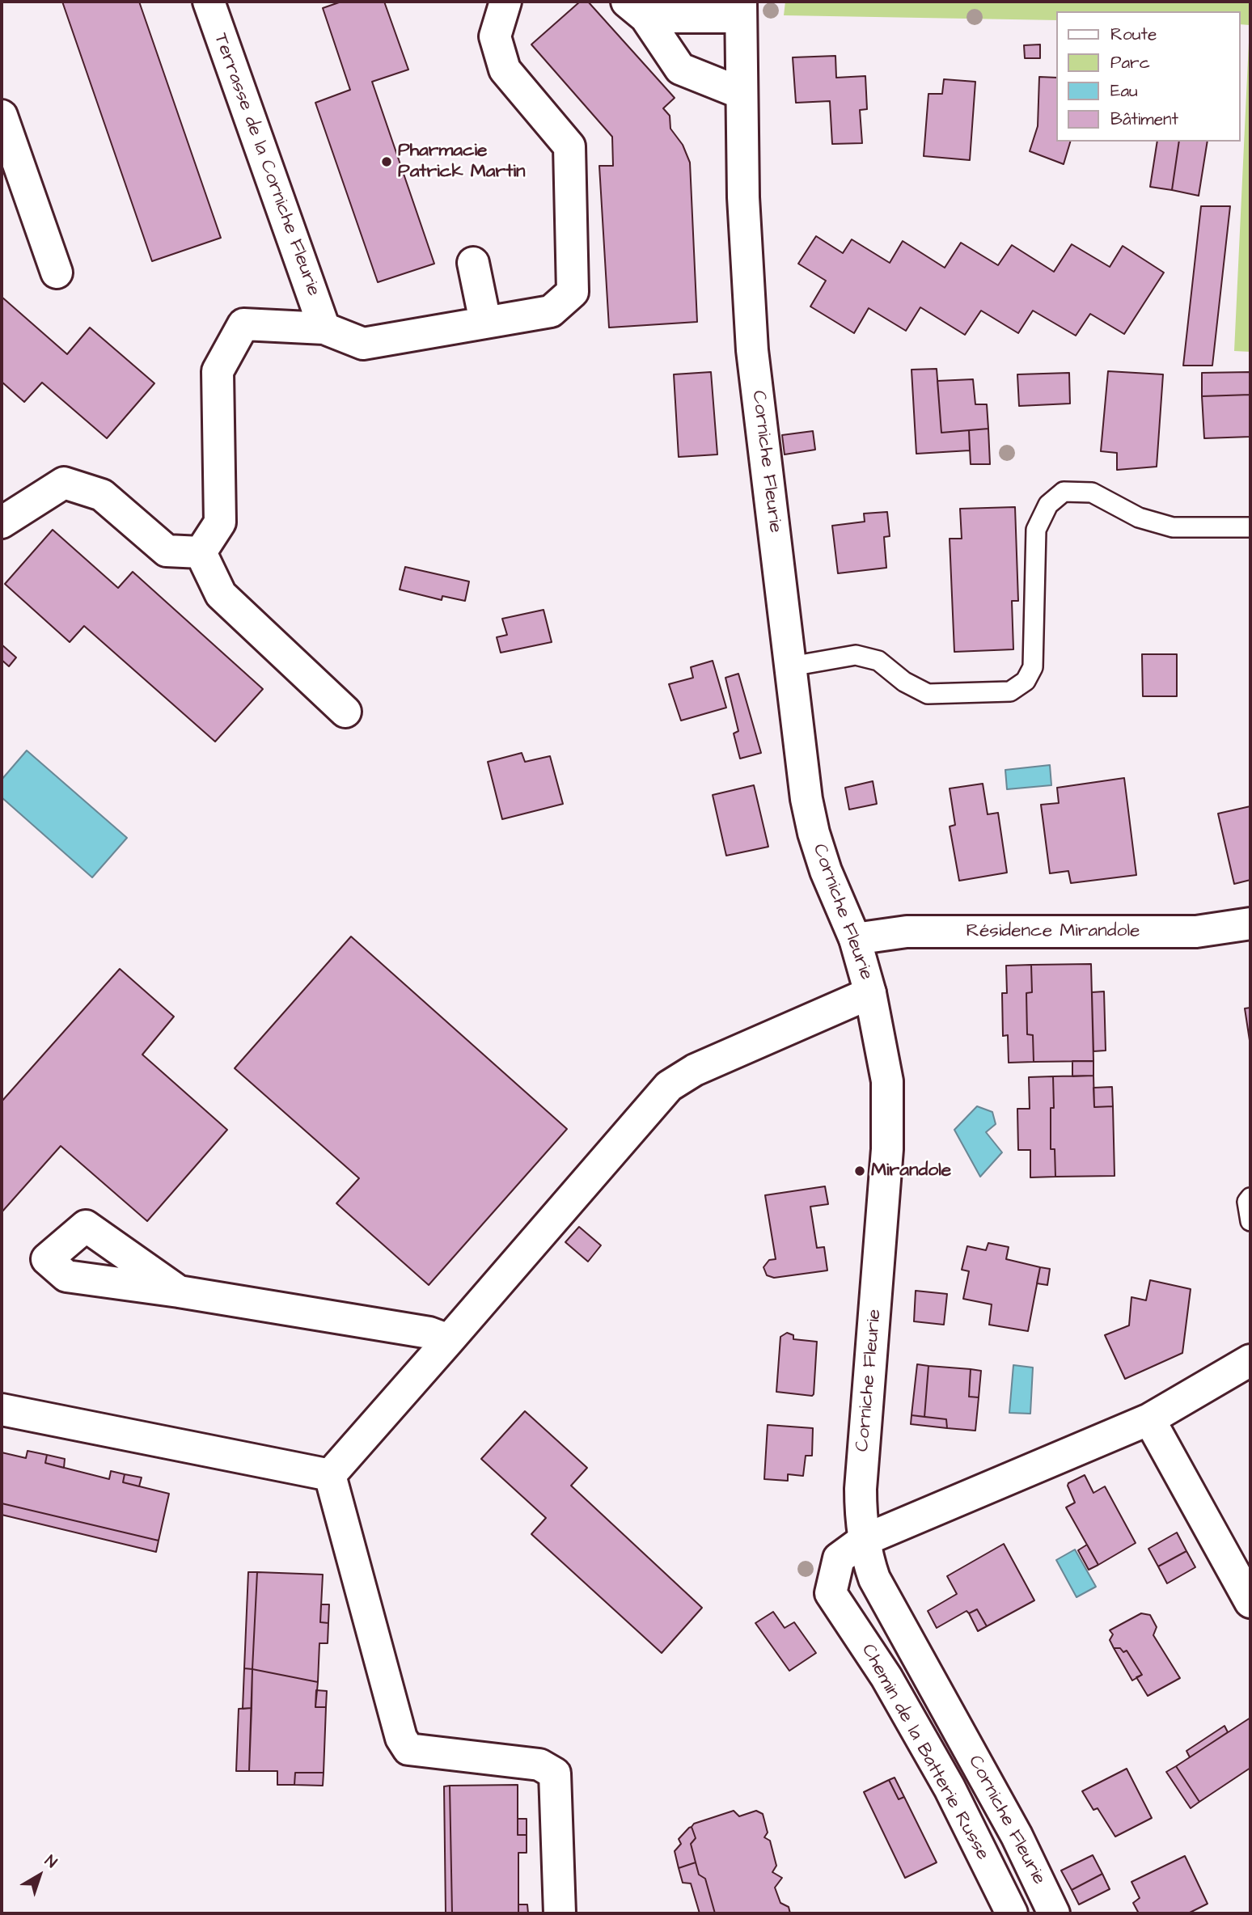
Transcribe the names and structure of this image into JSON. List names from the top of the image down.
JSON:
{
  "streets": {
    "street": [
      "Terrasse de la Corniche Fleurie",
      "Corniche Fleurie",
      "Résidence Mirandole",
      "Chemin de la Batterie Russe"
    ]
  },
  "crossings": [
    ["Corniche Fleurie", "Résidence Mirandole"],
    ["Corniche Fleurie", "Chemin de la Batterie Russe"]
  ],
  "places": ["Pharmacie Patrick Martin", "Mirandole"],
  "legend": [
    "Route",
    "Parc",
    "Eau",
    "Bâtiment"
  ],
  "north": "top right"
}
